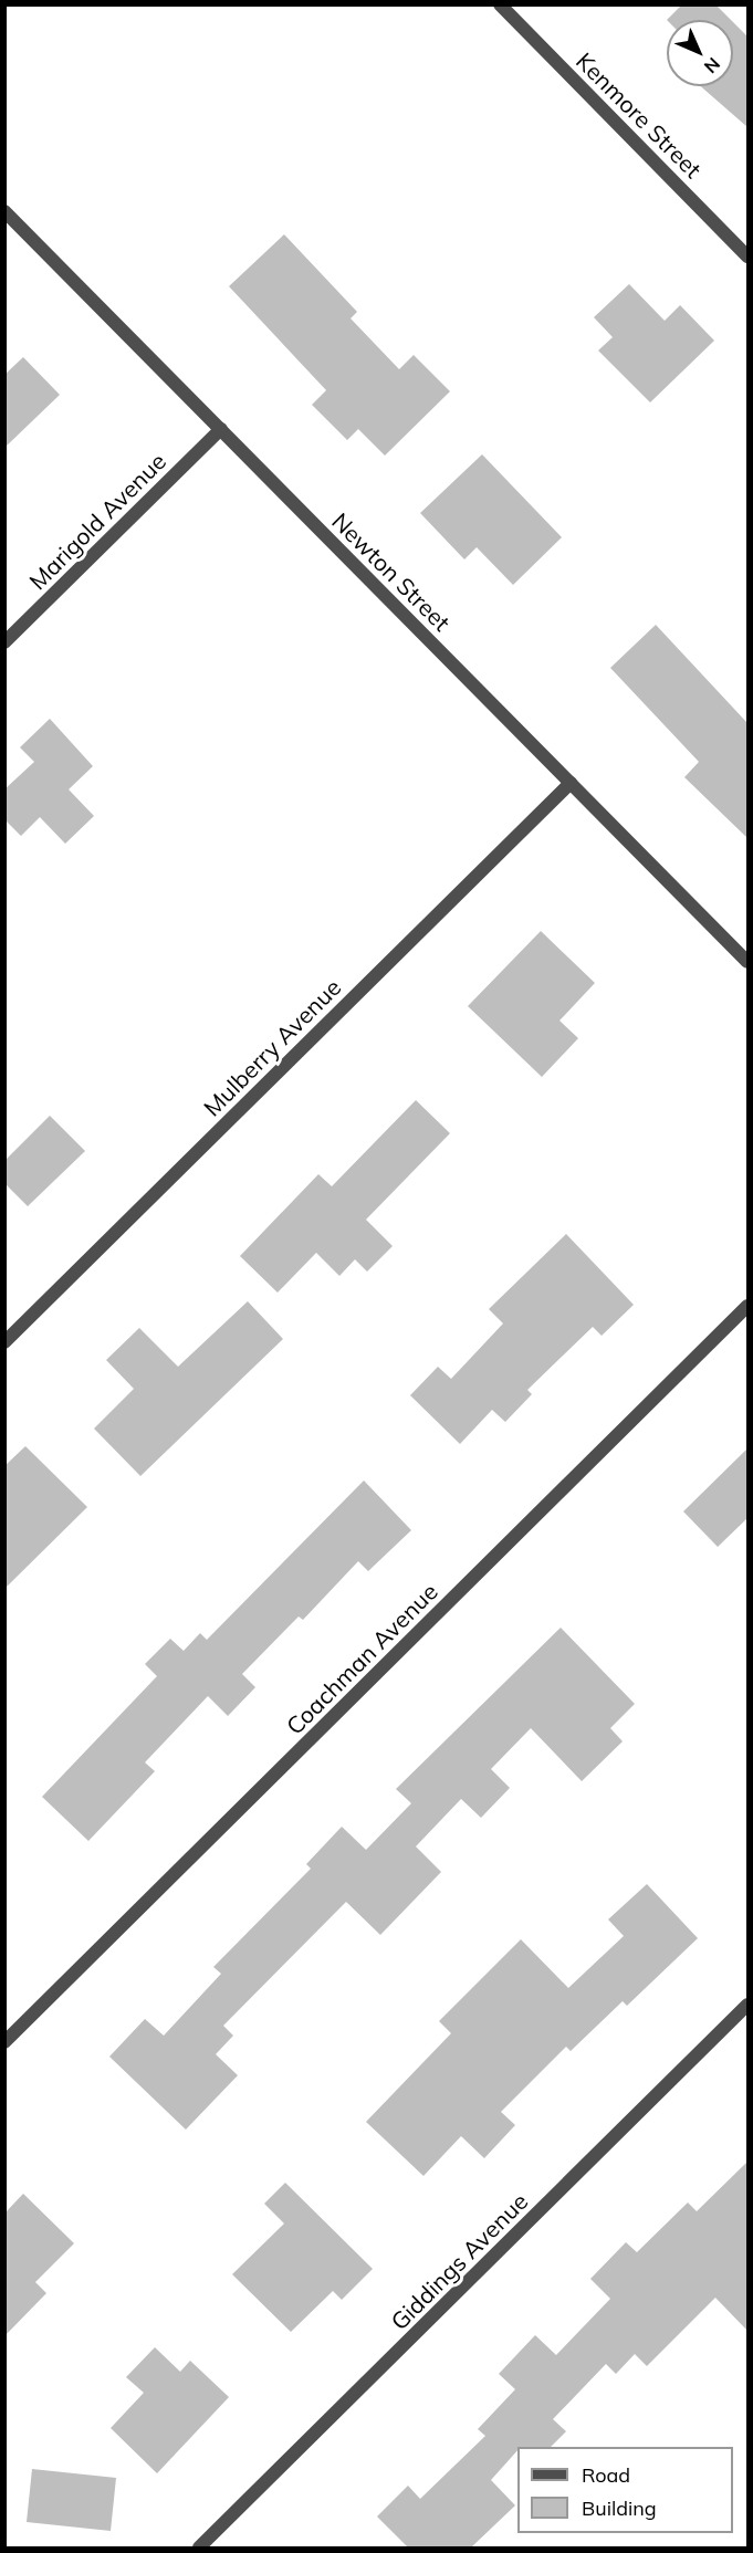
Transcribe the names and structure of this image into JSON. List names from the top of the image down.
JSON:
{
  "streets": {
    "street": [
      "Kenmore Street",
      "Marigold Avenue",
      "Newton Street",
      "Mulberry Avenue",
      "Coachman Avenue",
      "Giddings Avenue"
    ]
  },
  "crossings": [
    ["Marigold Avenue", "Newton Street"],
    ["Newton Street", "Mulberry Avenue"]
  ],
  "legend": ["Road", "Building"],
  "north": "bottom right"
}
